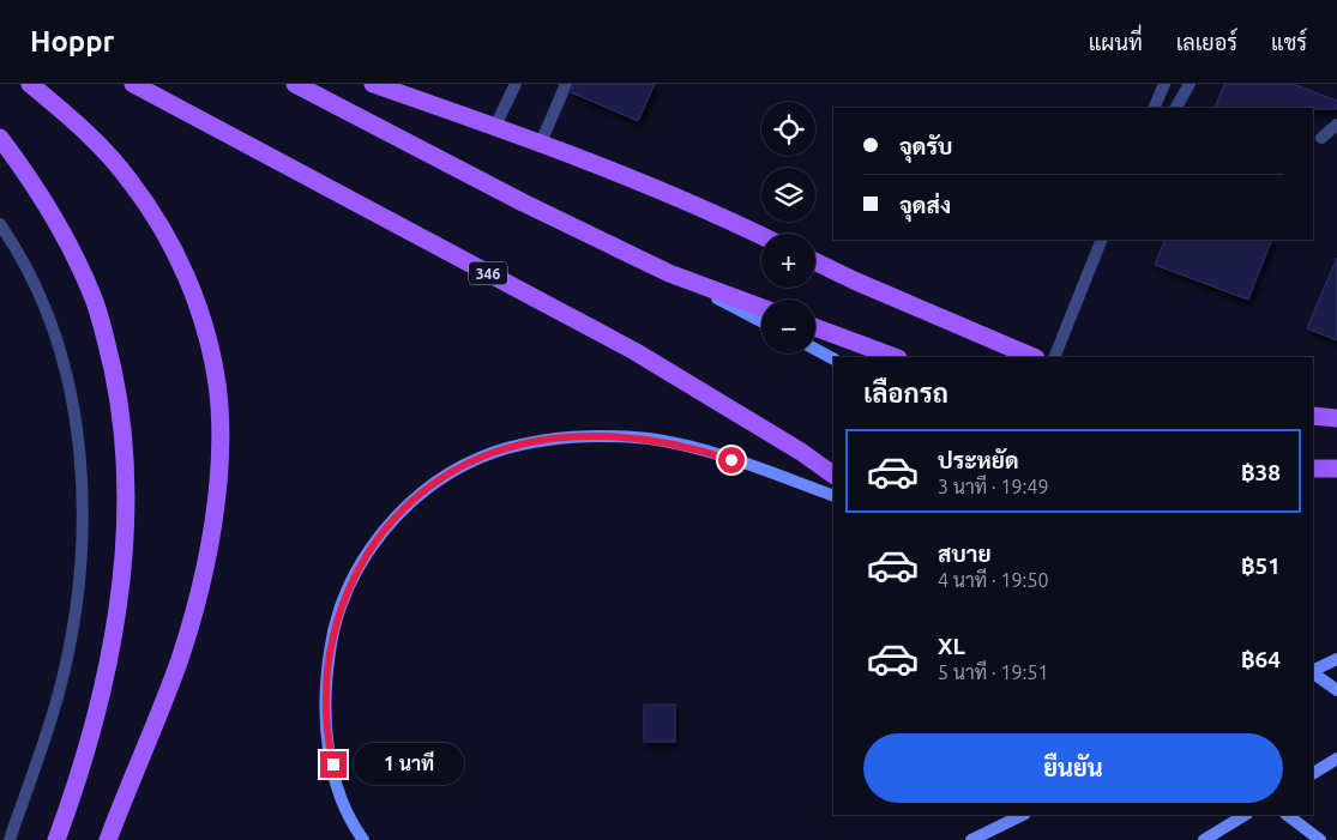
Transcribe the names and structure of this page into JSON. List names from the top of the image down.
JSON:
{
  "streets": {
    "main road": ["346"]
  },
  "page": {
    "header": "Hoppr",
    "nav": ["แผนที่", "เลเยอร์", "แชร์"],
    "map_buttons": ["+", "−"],
    "banner": ["จุดรับ", "จุดส่ง"],
    "heading": "เลือกรถ",
    "list": [
      {
        "name": "ประหยัด",
        "note": "3 นาที · 19:49",
        "value": "฿38"
      },
      {
        "name": "สบาย",
        "note": "4 นาที · 19:50",
        "value": "฿51"
      },
      {
        "name": "XL",
        "note": "5 นาที · 19:51",
        "value": "฿64"
      }
    ],
    "buttons": "ยืนยัน",
    "bubble": "1 นาที"
  }
}
